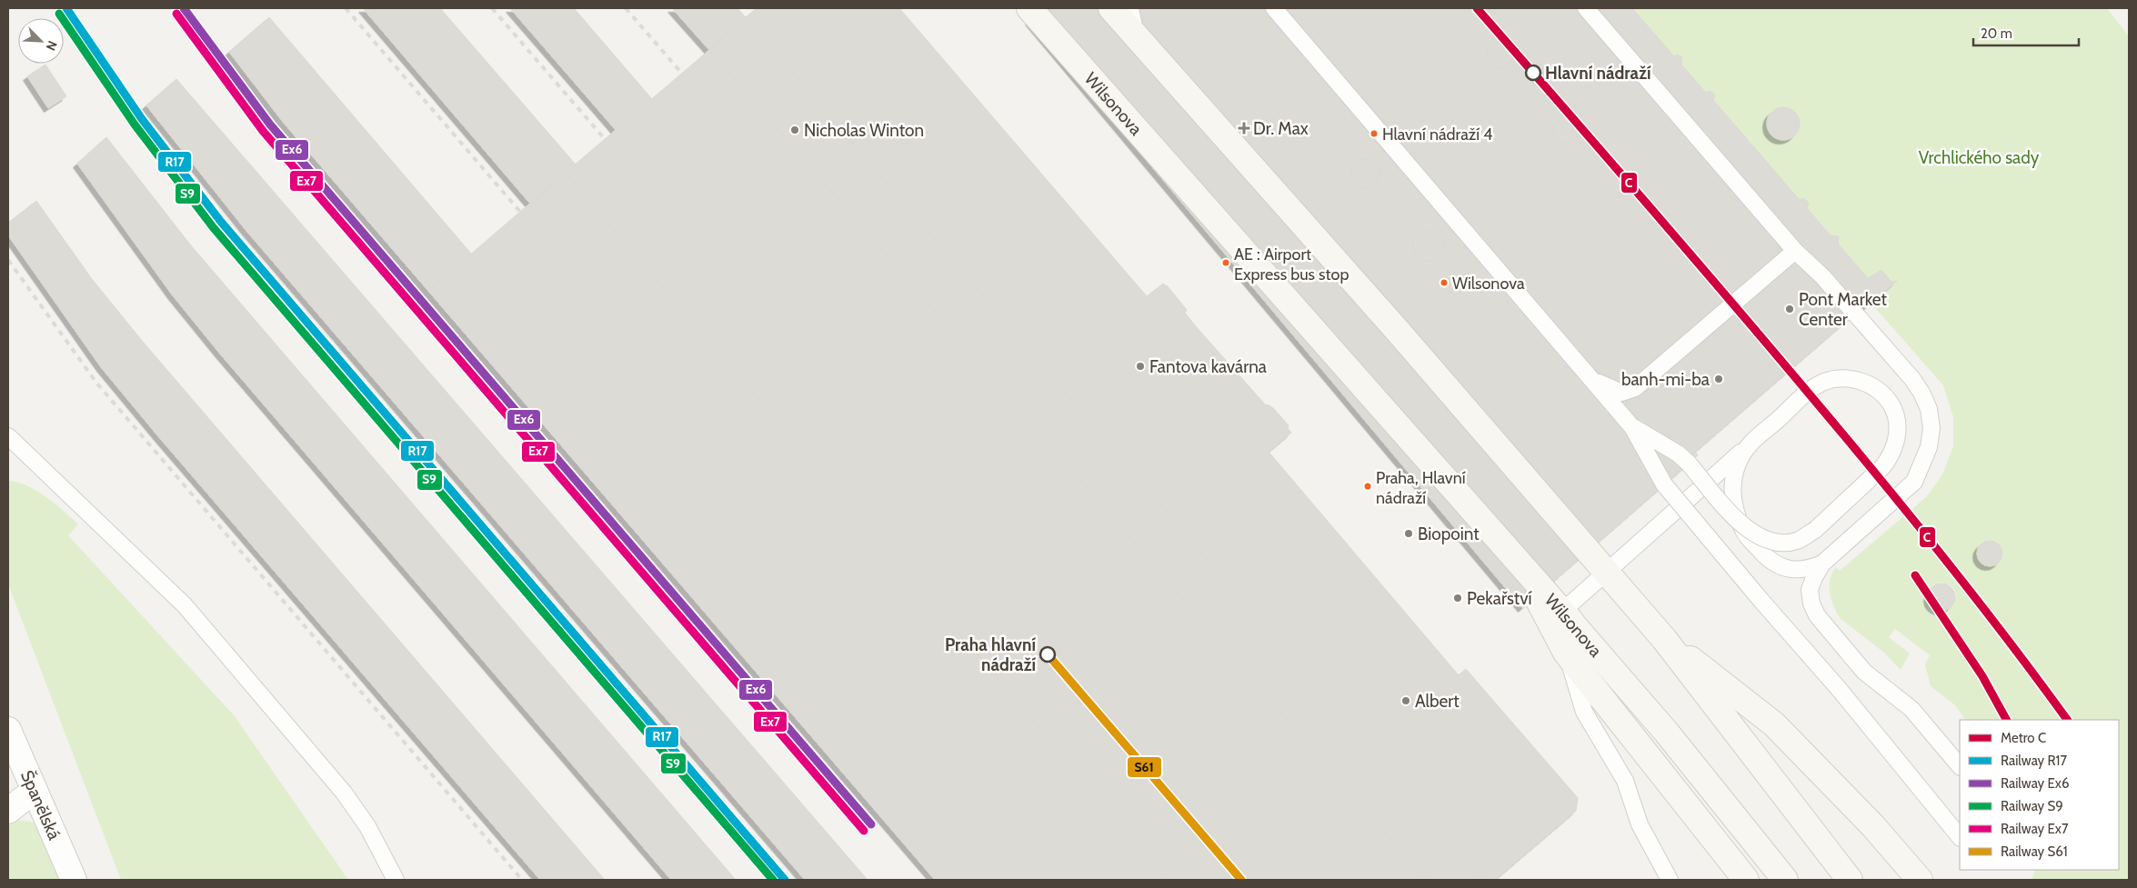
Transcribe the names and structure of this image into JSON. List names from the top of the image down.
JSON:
{
  "streets": {
    "main road": ["Wilsonova"],
    "street": ["Španělská"]
  },
  "parks": ["Vrchlického sady"],
  "places": {
    "other": [
      "Hlavní nádraží",
      "Nicholas Winton",
      "Hlavní nádraží 4",
      "AE : Airport Express bus stop",
      "Wilsonova",
      "Pont Market Center",
      "Fantova kavárna",
      "banh-mi-ba",
      "Praha, Hlavní nádraží",
      "Biopoint",
      "Pekařství",
      "Praha hlavní nádraží",
      "Albert"
    ],
    "health": ["Dr. Max"]
  },
  "lines": [
    "metro line C",
    "rail line R17",
    "rail line Ex6",
    "rail line S9",
    "rail line Ex7",
    "rail line S61"
  ],
  "legend": [
    "Metro C",
    "Railway R17",
    "Railway Ex6",
    "Railway S9",
    "Railway Ex7",
    "Railway S61"
  ],
  "scale_bar": "20 m",
  "north": "bottom right"
}
